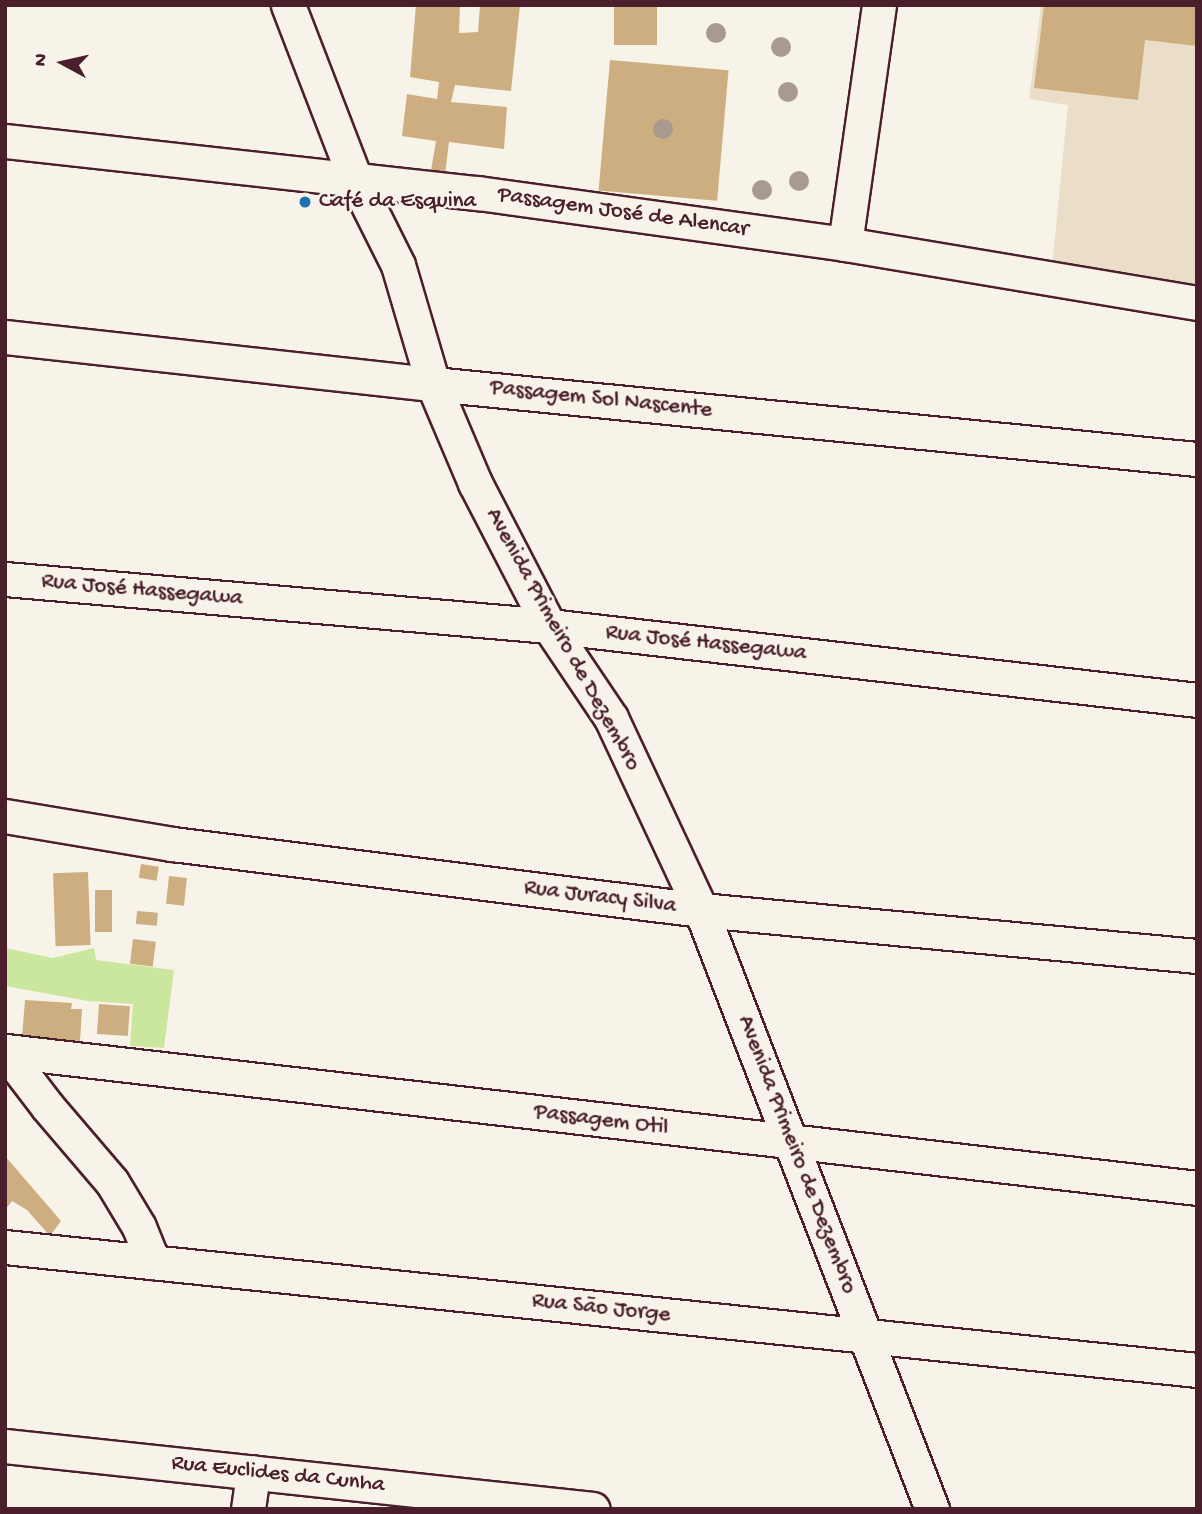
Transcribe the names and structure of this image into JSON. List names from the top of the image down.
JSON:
{
  "streets": {
    "street": [
      "Passagem José de Alencar",
      "Passagem Sol Nascente",
      "Rua José Hassegawa",
      "Avenida Primeiro de Dezembro",
      "Rua Juracy Silva",
      "Passagem Otil",
      "Rua São Jorge",
      "Rua Euclides da Cunha"
    ]
  },
  "crossings": [
    ["Passagem José de Alencar", "Avenida Primeiro de Dezembro"],
    ["Passagem Sol Nascente", "Avenida Primeiro de Dezembro"],
    ["Rua José Hassegawa", "Avenida Primeiro de Dezembro"],
    ["Avenida Primeiro de Dezembro", "Rua Juracy Silva"],
    ["Avenida Primeiro de Dezembro", "Passagem Otil"],
    ["Avenida Primeiro de Dezembro", "Rua São Jorge"]
  ],
  "places": ["Café da Esquina"],
  "north": "left"
}
